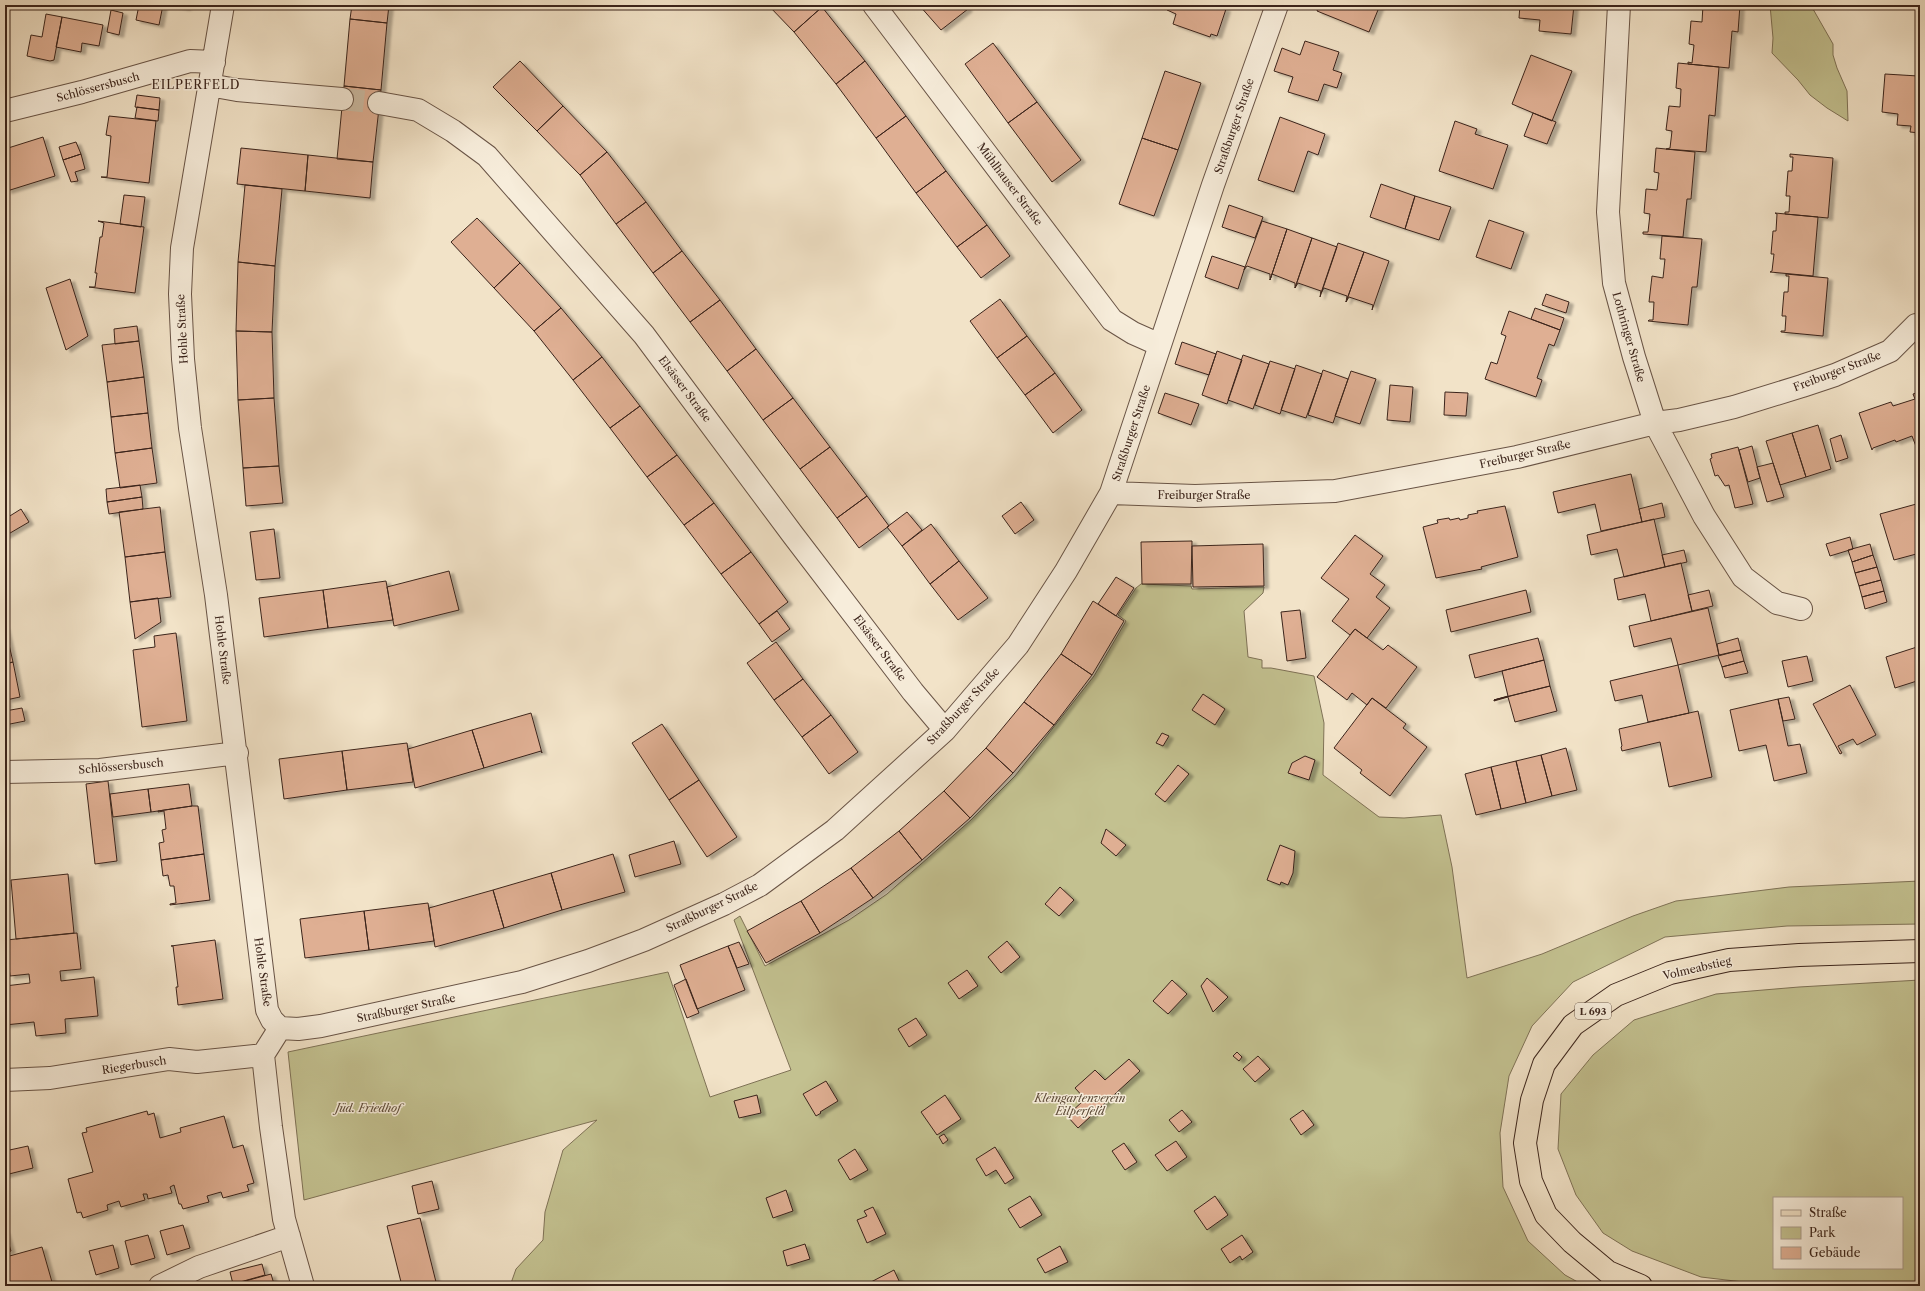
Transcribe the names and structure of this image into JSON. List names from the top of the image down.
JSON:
{
  "streets": {
    "main road": ["Volmeabstieg", "L 693"],
    "street": [
      "Schlössersbusch",
      "Straßburger Straße",
      "Mühlhauser Straße",
      "Hohle Straße",
      "Lothringer Straße",
      "Freiburger Straße",
      "Elsässer Straße",
      "Riegerbusch"
    ]
  },
  "crossings": [
    ["Schlössersbusch", "Hohle Straße"],
    ["Straßburger Straße", "Mühlhauser Straße"],
    ["Straßburger Straße", "Hohle Straße"],
    ["Straßburger Straße", "Freiburger Straße"],
    ["Straßburger Straße", "Elsässer Straße"],
    ["Lothringer Straße", "Freiburger Straße"]
  ],
  "districts": ["EILPERFELD"],
  "parks": ["Kleingartenverein Eilperfeld", "Jüd. Friedhof"],
  "legend": ["Straße", "Park", "Gebäude"]
}
